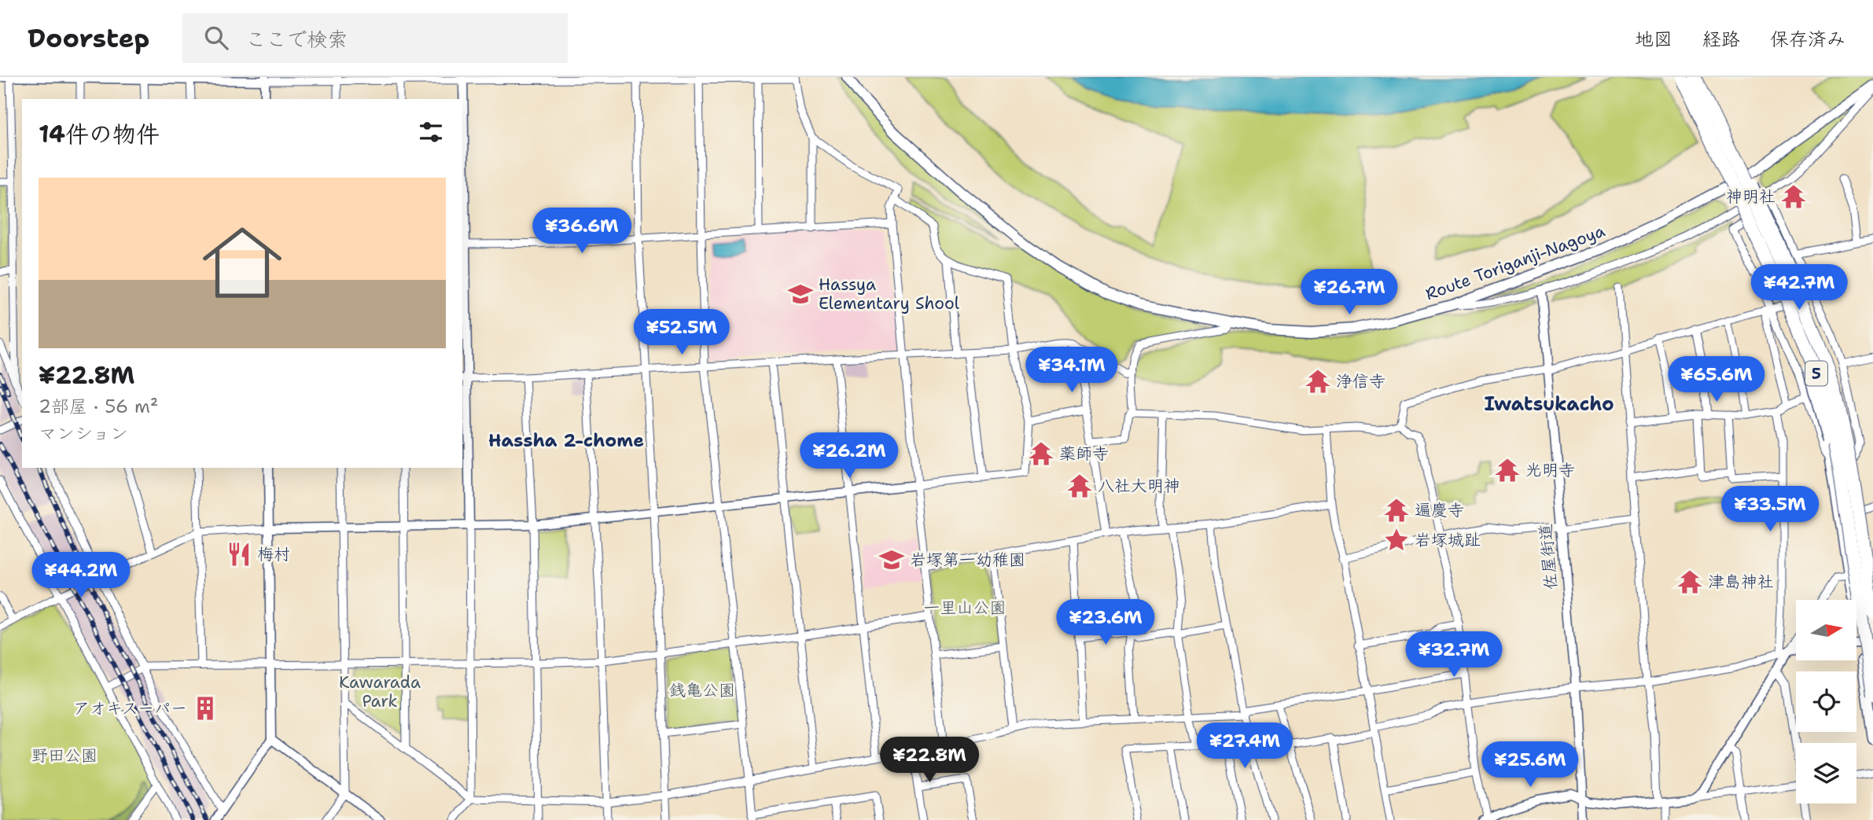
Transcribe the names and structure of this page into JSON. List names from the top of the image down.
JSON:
{
  "streets": {
    "highway": ["5"],
    "main road": ["Route Toriganji-Nagoya"],
    "street": ["佐屋街道"]
  },
  "districts": ["Iwatsukacho", "Hassha 2-chome"],
  "parks": [
    "一里山公園",
    "Kawarada Park",
    "銭亀公園",
    "野田公園"
  ],
  "places": {
    "temple": [
      "神明社",
      "浄信寺",
      "薬師寺",
      "光明寺",
      "八社大明神",
      "遍慶寺",
      "津島神社"
    ],
    "school or university": ["Hassya Elementary Shool", "岩塚第一幼稚園"],
    "place": ["岩塚城趾"],
    "restaurant": ["梅村"],
    "building": ["アオキスーパー"]
  },
  "north": "right",
  "page": {
    "header": "Doorstep",
    "search": "ここで検索",
    "nav": ["地図", "経路", "保存済み"],
    "heading": "14件の物件",
    "list": [
      {
        "name": "¥22.8M",
        "note": "2部屋 · 56 m² · マンション"
      }
    ],
    "price": [
      "¥36.6M",
      "¥42.7M",
      "¥26.7M",
      "¥52.5M",
      "¥34.1M",
      "¥65.6M",
      "¥26.2M",
      "¥33.5M",
      "¥44.2M",
      "¥23.6M",
      "¥32.7M",
      "¥27.4M",
      "¥22.8M",
      "¥25.6M"
    ]
  }
}
